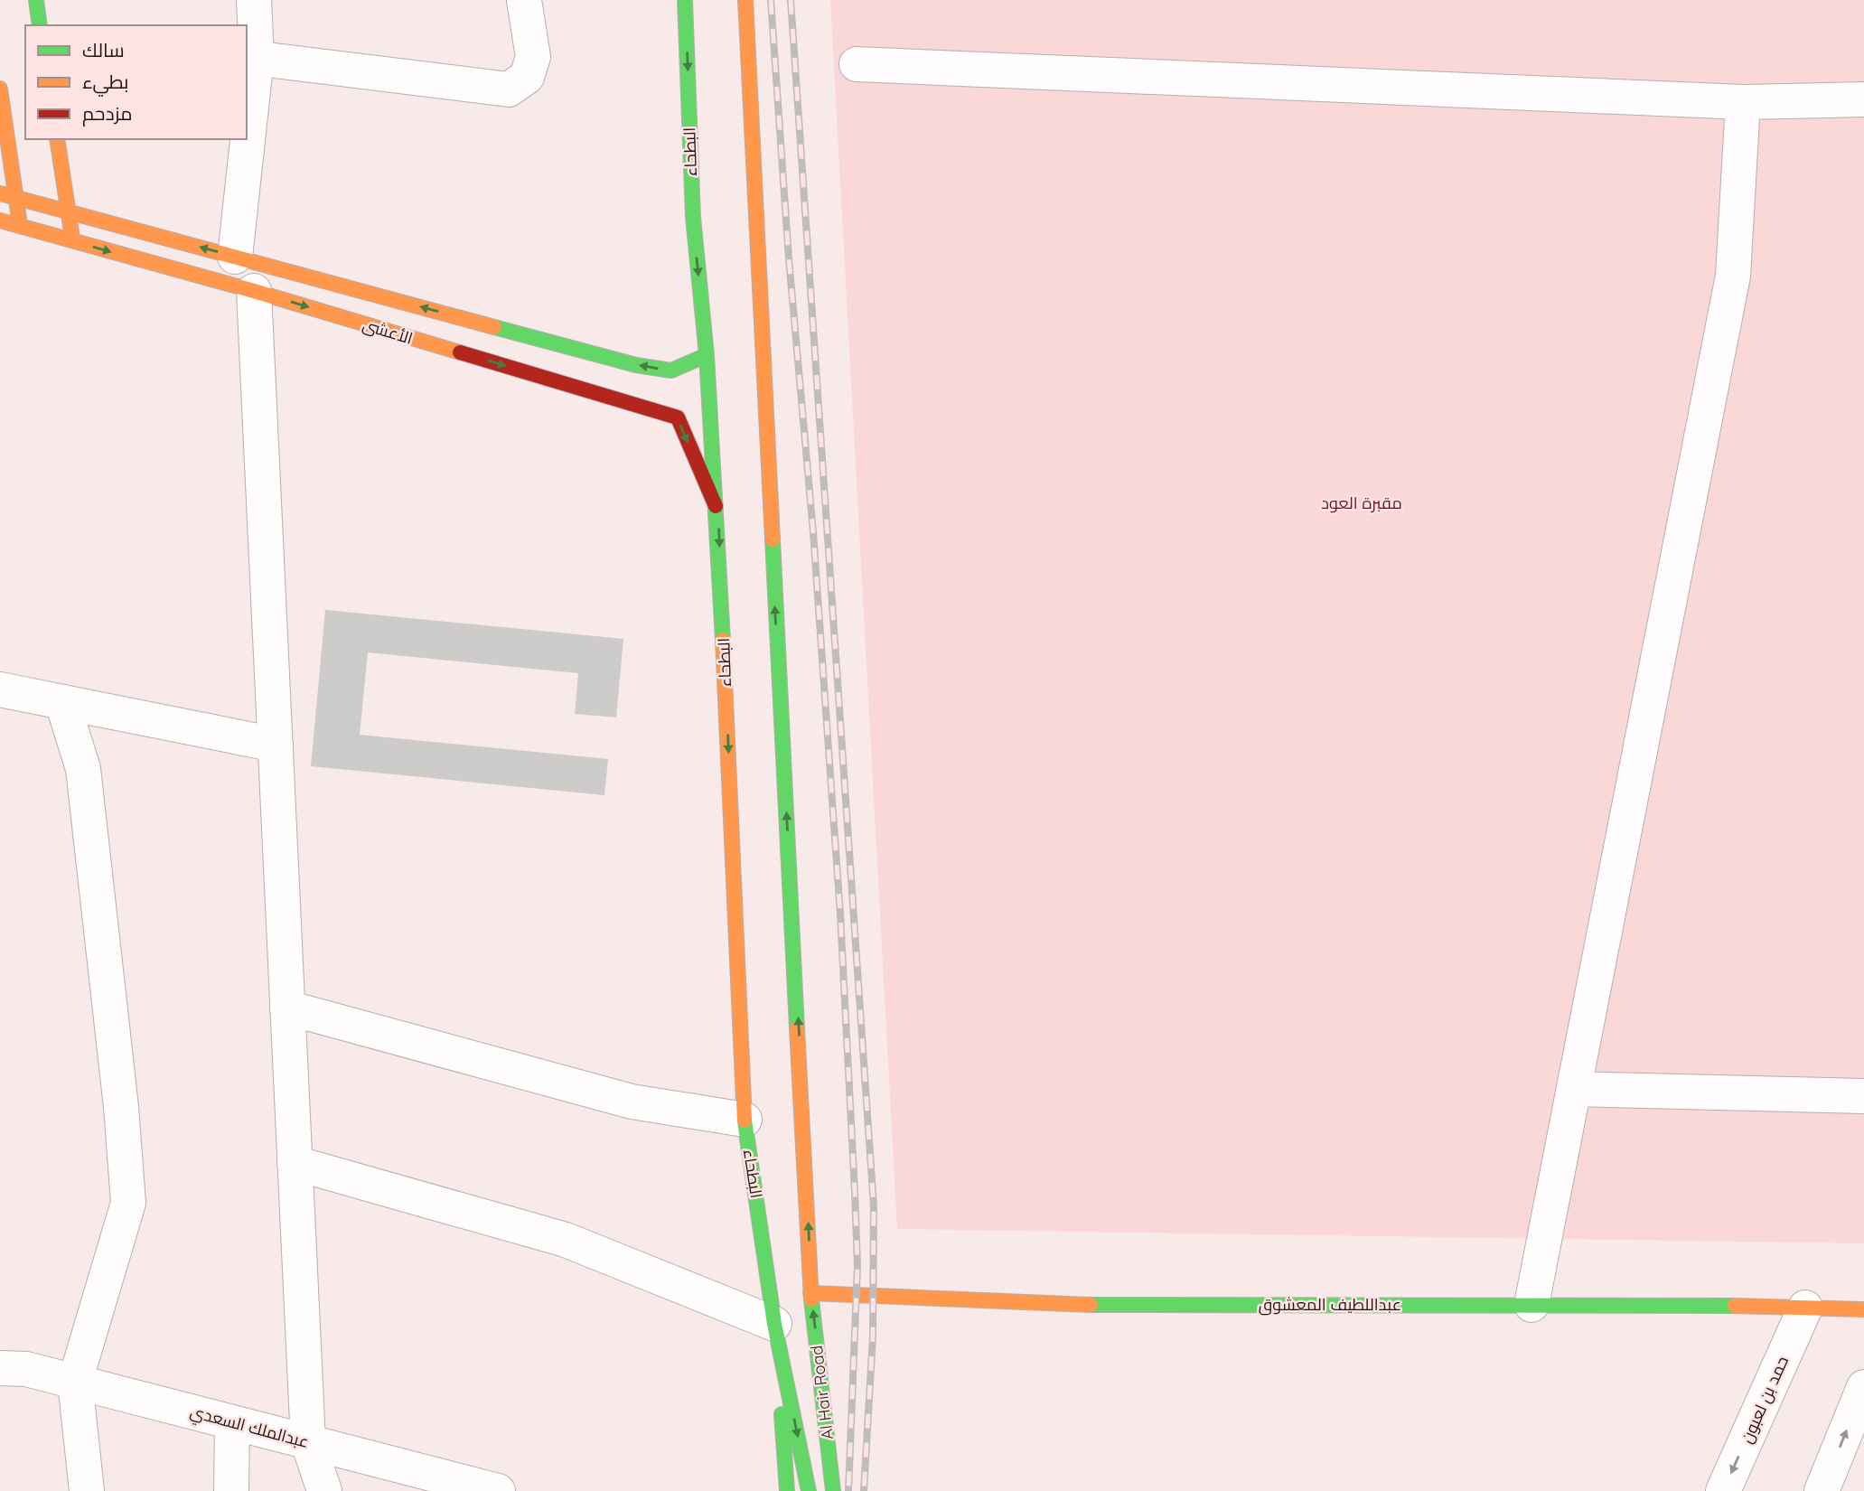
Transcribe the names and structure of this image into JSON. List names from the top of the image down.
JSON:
{
  "streets": {
    "street": [
      "البطحاء",
      "الأعشى",
      "عبداللطيف المعشوق",
      "Al Hair Road",
      "حمد بن لعبون",
      "عبدالملك السعدي"
    ]
  },
  "crossings": [
    ["البطحاء", "الأعشى"],
    ["عبداللطيف المعشوق", "Al Hair Road"],
    ["عبداللطيف المعشوق", "حمد بن لعبون"]
  ],
  "one_way": ["Al Hair Road"],
  "parks": ["مقبرة العود"],
  "legend": ["سالك", "بطيء", "مزدحم"]
}
